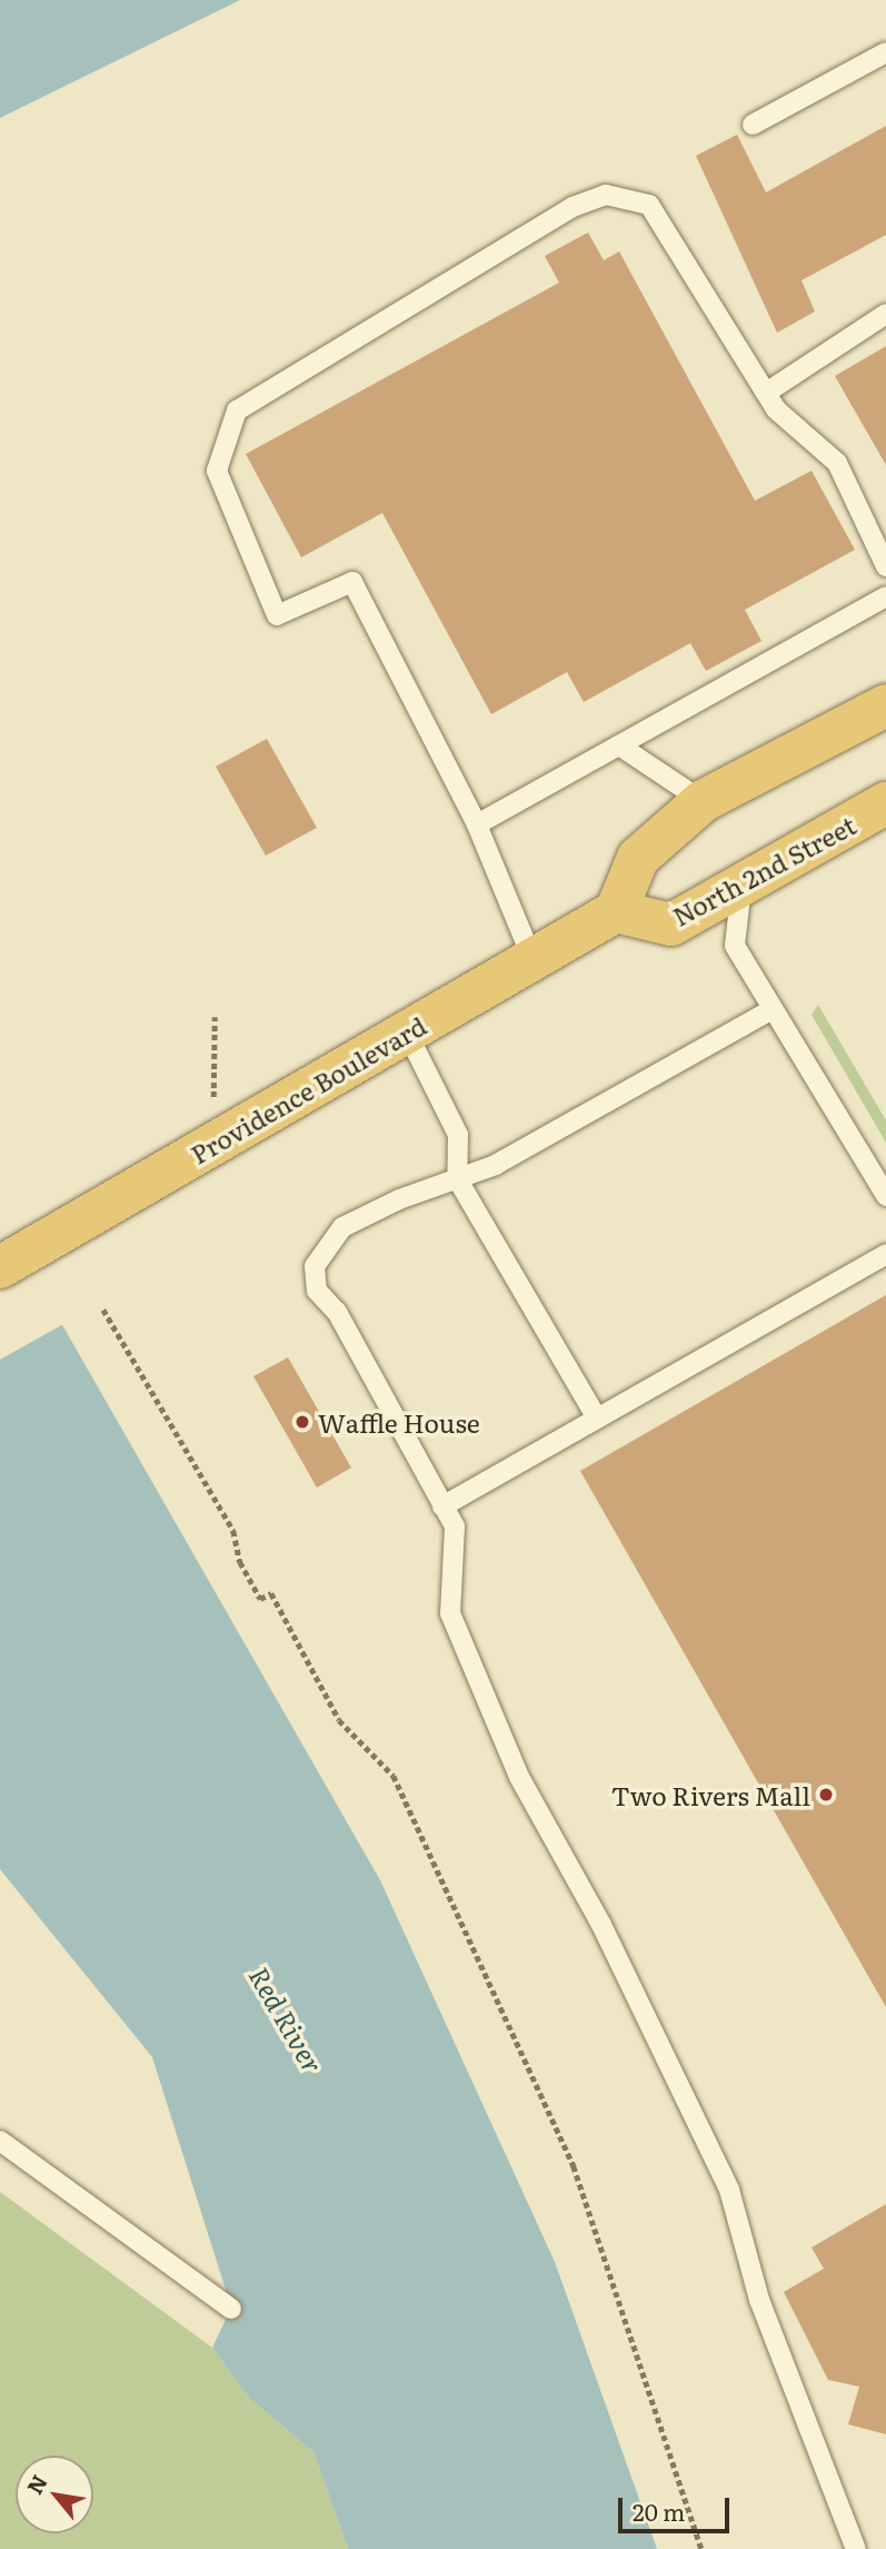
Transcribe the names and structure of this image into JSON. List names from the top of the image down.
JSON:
{
  "streets": {
    "highway": ["North 2nd Street", "Providence Boulevard"]
  },
  "crossings": [
    ["North 2nd Street", "Providence Boulevard"]
  ],
  "water": ["Red River"],
  "places": ["Waffle House", "Two Rivers Mall"],
  "scale_bar": "20 m",
  "north": "top left"
}
